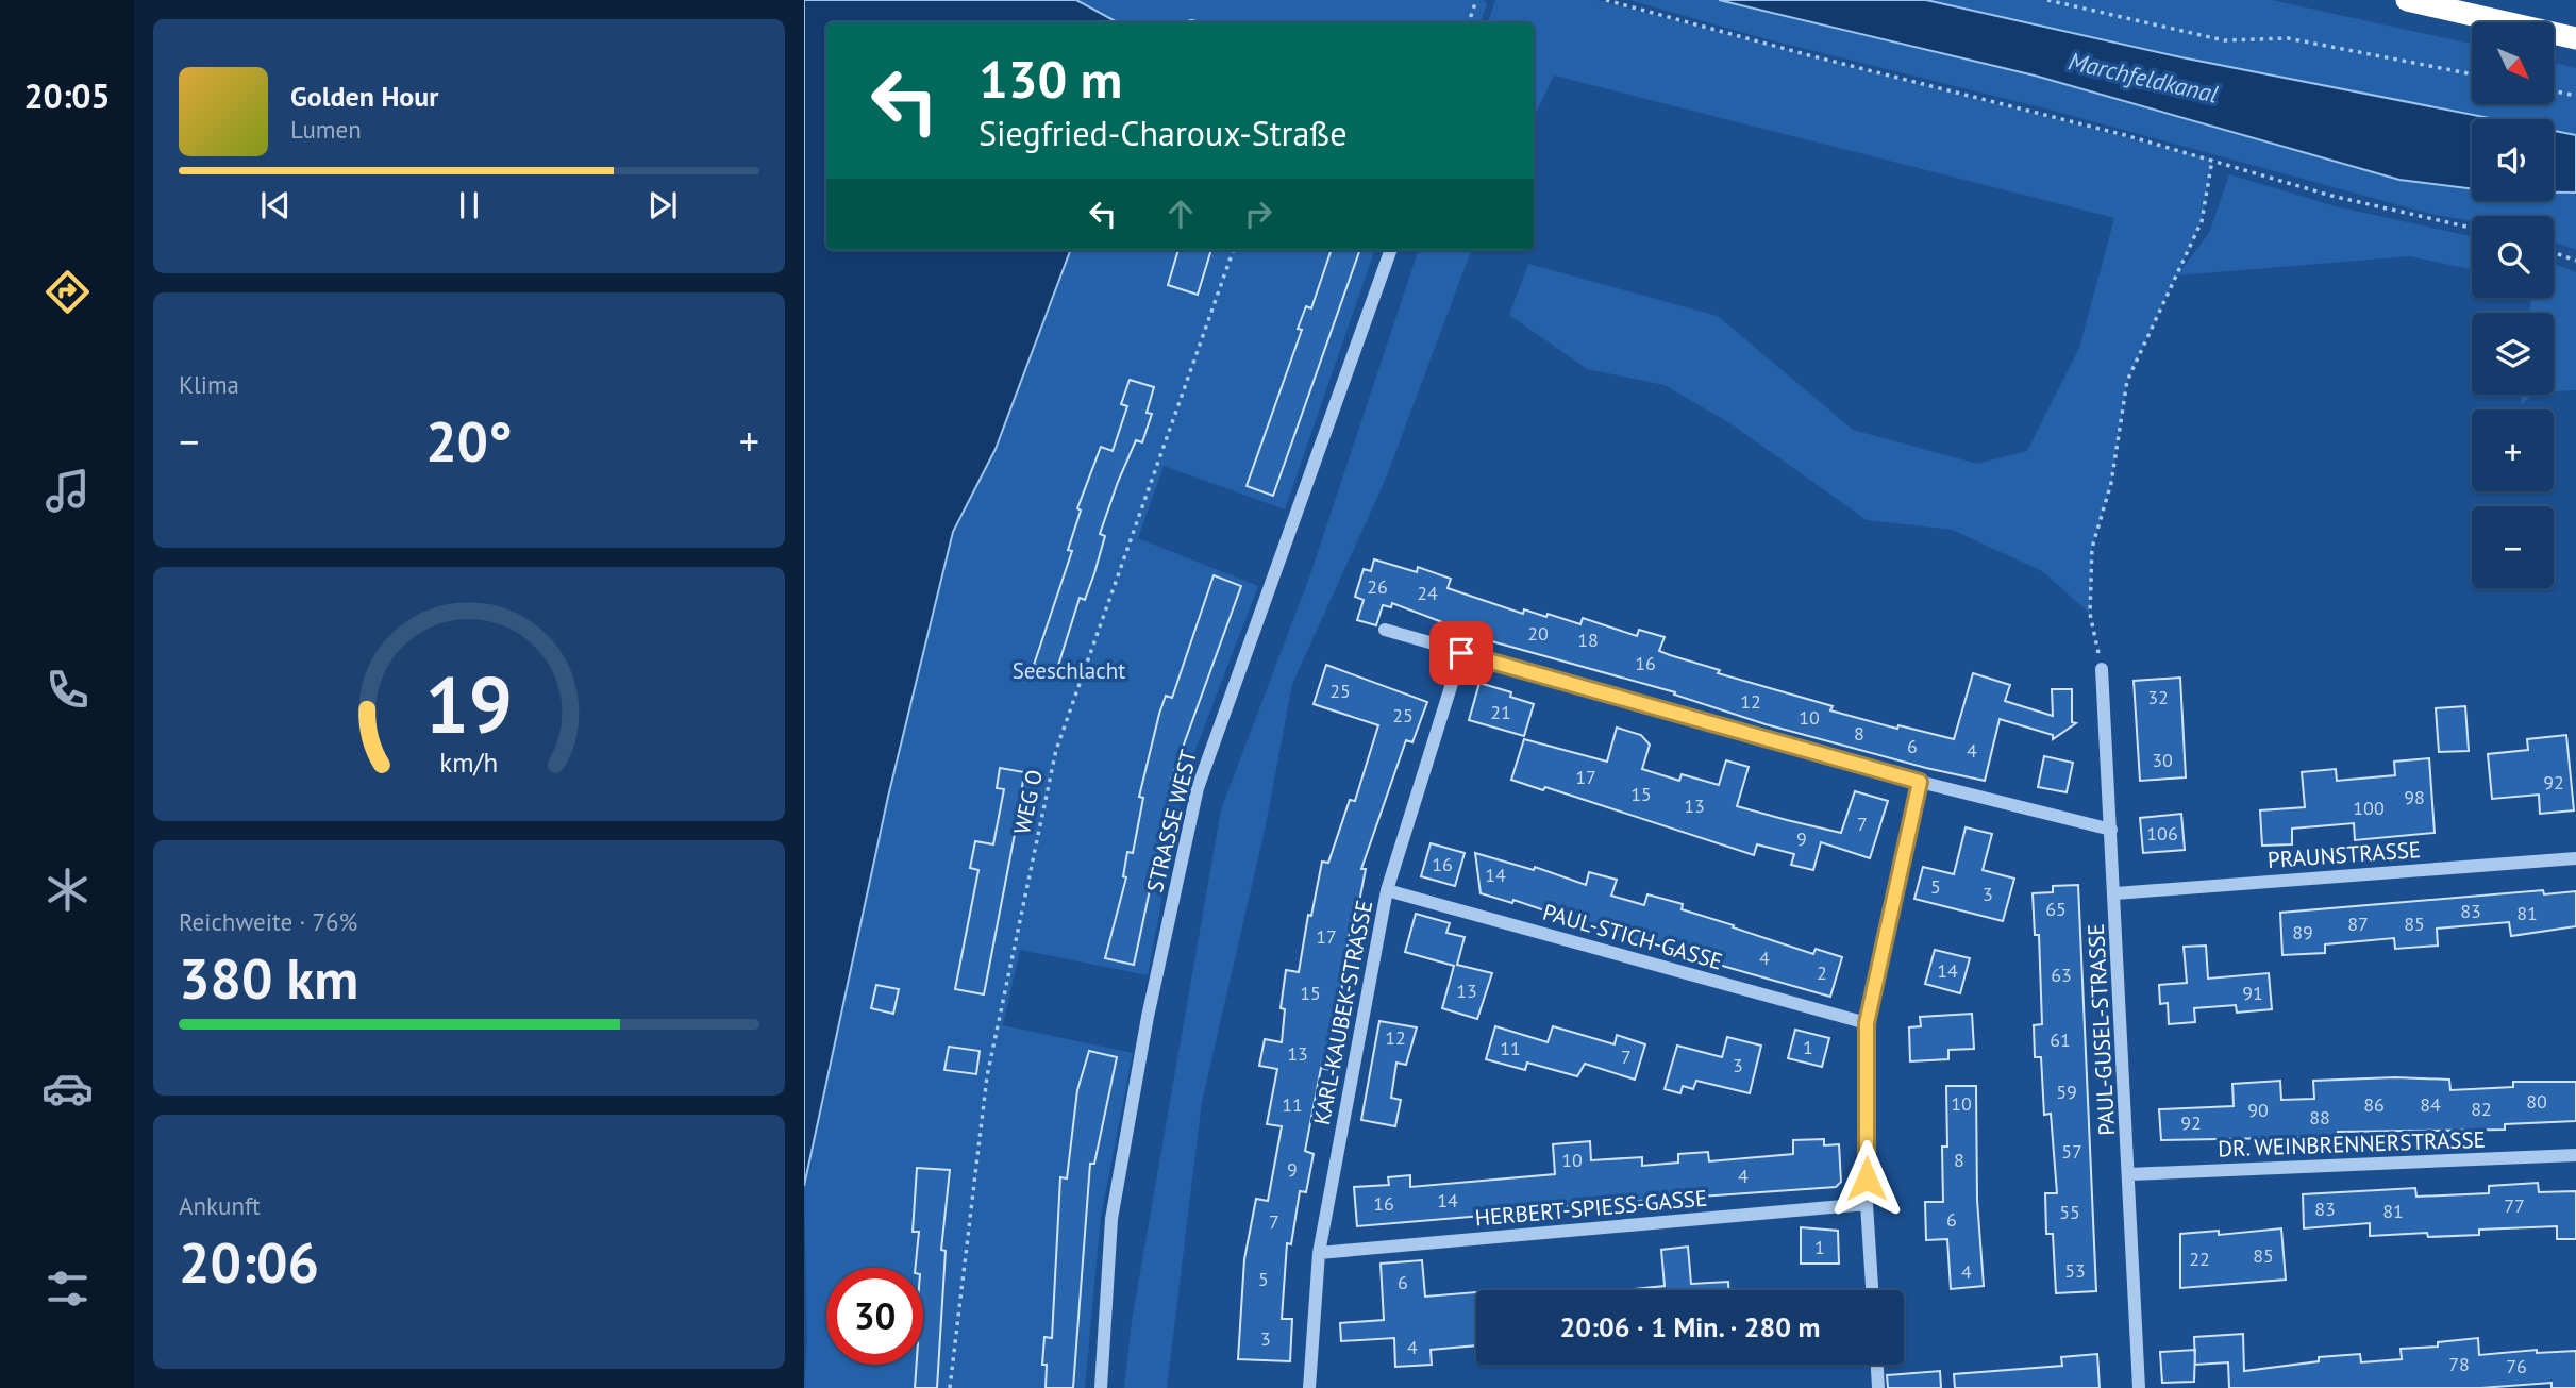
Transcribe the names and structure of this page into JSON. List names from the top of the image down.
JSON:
{
  "streets": {
    "street": [
      "STRASSE WEST",
      "PRAUNSTRASSE",
      "PAUL-STICH-GASSE",
      "KARL-KAUBEK-STRASSE",
      "PAUL-GUSEL-STRASSE",
      "DR. WEINBRENNERSTRASSE",
      "HERBERT-SPIESS-GASSE"
    ],
    "path": ["WEG O"]
  },
  "crossings": [
    ["PRAUNSTRASSE", "PAUL-GUSEL-STRASSE"],
    ["PAUL-STICH-GASSE", "KARL-KAUBEK-STRASSE"],
    ["KARL-KAUBEK-STRASSE", "HERBERT-SPIESS-GASSE"],
    ["PAUL-GUSEL-STRASSE", "DR. WEINBRENNERSTRASSE"]
  ],
  "water": ["Marchfeldkanal"],
  "parks": ["Seeschlacht"],
  "house_numbers": [
    "26",
    "24",
    "20",
    "18",
    "16",
    "25",
    "32",
    "12",
    "21",
    "25",
    "10",
    "8",
    "6",
    "4",
    "30",
    "17",
    "92",
    "15",
    "98",
    "13",
    "100",
    "7",
    "106",
    "9",
    "16",
    "14",
    "5",
    "3",
    "65",
    "83",
    "81",
    "87",
    "85",
    "89",
    "17",
    "4",
    "14",
    "2",
    "63",
    "13",
    "15",
    "91",
    "12",
    "61",
    "1",
    "11",
    "13",
    "7",
    "3",
    "59",
    "80",
    "10",
    "11",
    "86",
    "84",
    "82",
    "90",
    "88",
    "92",
    "57",
    "10",
    "8",
    "9",
    "4",
    "14",
    "16",
    "77",
    "83",
    "81",
    "55",
    "6",
    "7",
    "1",
    "85",
    "22",
    "53",
    "4",
    "5",
    "6",
    "3",
    "4",
    "78",
    "76"
  ],
  "north": "bottom right",
  "page": {
    "tabs": "20:05",
    "map_buttons": ["+", "−"],
    "turn": ["130 m", "Siegfried-Charoux-Straße"],
    "song": ["Golden Hour", "Lumen"],
    "tile": [
      "Klima",
      ["Reichweite · 76%", "380 km"],
      ["Ankunft", "20:06"]
    ],
    "heat": ["−", "20°", "+"],
    "limit": "30",
    "trip": "20:06 · 1 Min. · 280 m",
    "gauge": ["19", "km/h"]
  }
}
